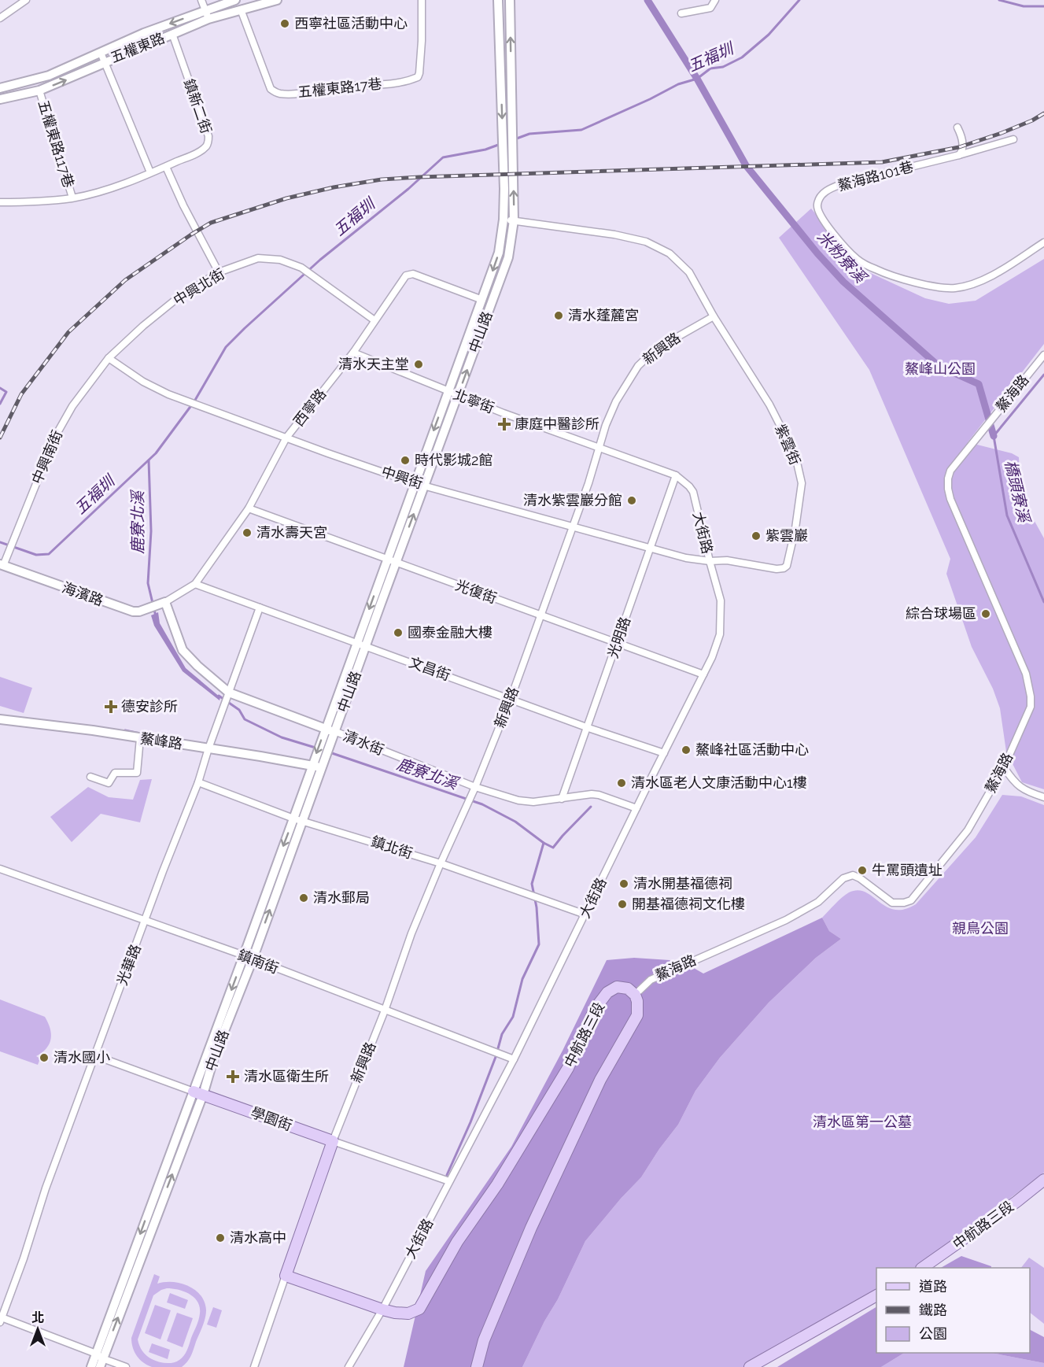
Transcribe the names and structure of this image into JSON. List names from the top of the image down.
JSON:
{
  "streets": {
    "main road": ["新興路", "中航路三段", "學園街"],
    "street": [
      "五權東路",
      "五權東路17巷",
      "鎮新二街",
      "五權東路117巷",
      "鰲海路101巷",
      "中興北街",
      "中山路",
      "鰲海路",
      "北寧街",
      "西寧路",
      "紫雲街",
      "中興南街",
      "中興街",
      "大街路",
      "光復街",
      "海濱路",
      "光明路",
      "文昌街",
      "鰲峰路",
      "清水街",
      "鎮北街",
      "鎮南街",
      "光華路"
    ]
  },
  "crossings": [
    ["五權東路", "五權東路17巷"],
    ["五權東路", "鎮新二街"],
    ["五權東路", "五權東路117巷"],
    ["鎮新二街", "五權東路117巷"],
    ["中興北街", "西寧路"],
    ["中興北街", "中興南街"],
    ["中興北街", "中興街"],
    ["中山路", "北寧街"],
    ["中山路", "西寧路"],
    ["中山路", "中興街"],
    ["中山路", "光復街"],
    ["中山路", "文昌街"],
    ["中山路", "鰲峰路"],
    ["中山路", "清水街"],
    ["中山路", "鎮北街"],
    ["中山路", "鎮南街"],
    ["中山路", "學園街"],
    ["新興路", "北寧街"],
    ["新興路", "紫雲街"],
    ["新興路", "中興街"],
    ["新興路", "光復街"],
    ["新興路", "文昌街"],
    ["新興路", "清水街"],
    ["新興路", "鎮北街"],
    ["新興路", "鎮南街"],
    ["新興路", "中航路三段"],
    ["新興路", "學園街"],
    ["鰲海路", "中航路三段"],
    ["北寧街", "西寧路"],
    ["北寧街", "大街路"],
    ["北寧街", "光明路"],
    ["西寧路", "中興街"],
    ["西寧路", "光復街"],
    ["西寧路", "海濱路"],
    ["西寧路", "文昌街"],
    ["西寧路", "清水街"],
    ["紫雲街", "中興街"],
    ["紫雲街", "大街路"],
    ["中興南街", "中興街"],
    ["中興南街", "海濱路"],
    ["中興街", "大街路"],
    ["中興街", "光明路"],
    ["大街路", "光復街"],
    ["大街路", "光明路"],
    ["大街路", "文昌街"],
    ["大街路", "清水街"],
    ["大街路", "鎮北街"],
    ["大街路", "鎮南街"],
    ["大街路", "中航路三段"],
    ["大街路", "學園街"],
    ["光復街", "光明路"],
    ["海濱路", "清水街"],
    ["光明路", "文昌街"],
    ["光明路", "清水街"],
    ["文昌街", "光華路"],
    ["鰲峰路", "光華路"],
    ["清水街", "光華路"],
    ["鎮北街", "光華路"],
    ["鎮南街", "光華路"],
    ["光華路", "學園街"]
  ],
  "water": [
    "五福圳",
    "米粉寮溪",
    "橋頭寮溪",
    "鹿寮北溪"
  ],
  "parks": ["鰲峰山公園", "親鳥公園", "清水區第一公墓"],
  "places": {
    "other": [
      "西寧社區活動中心",
      "清水蓬麓宮",
      "清水天主堂",
      "時代影城2館",
      "清水紫雲巖分館",
      "清水壽天宮",
      "紫雲巖",
      "綜合球場區",
      "國泰金融大樓",
      "鰲峰社區活動中心",
      "清水區老人文康活動中心1樓",
      "牛罵頭遺址",
      "清水開基福德祠",
      "清水郵局",
      "開基福德祠文化樓",
      "清水國小",
      "清水高中"
    ],
    "health": ["康庭中醫診所", "德安診所", "清水區衛生所"]
  },
  "legend": ["道路", "鐵路", "公園"],
  "north": "top"
}
